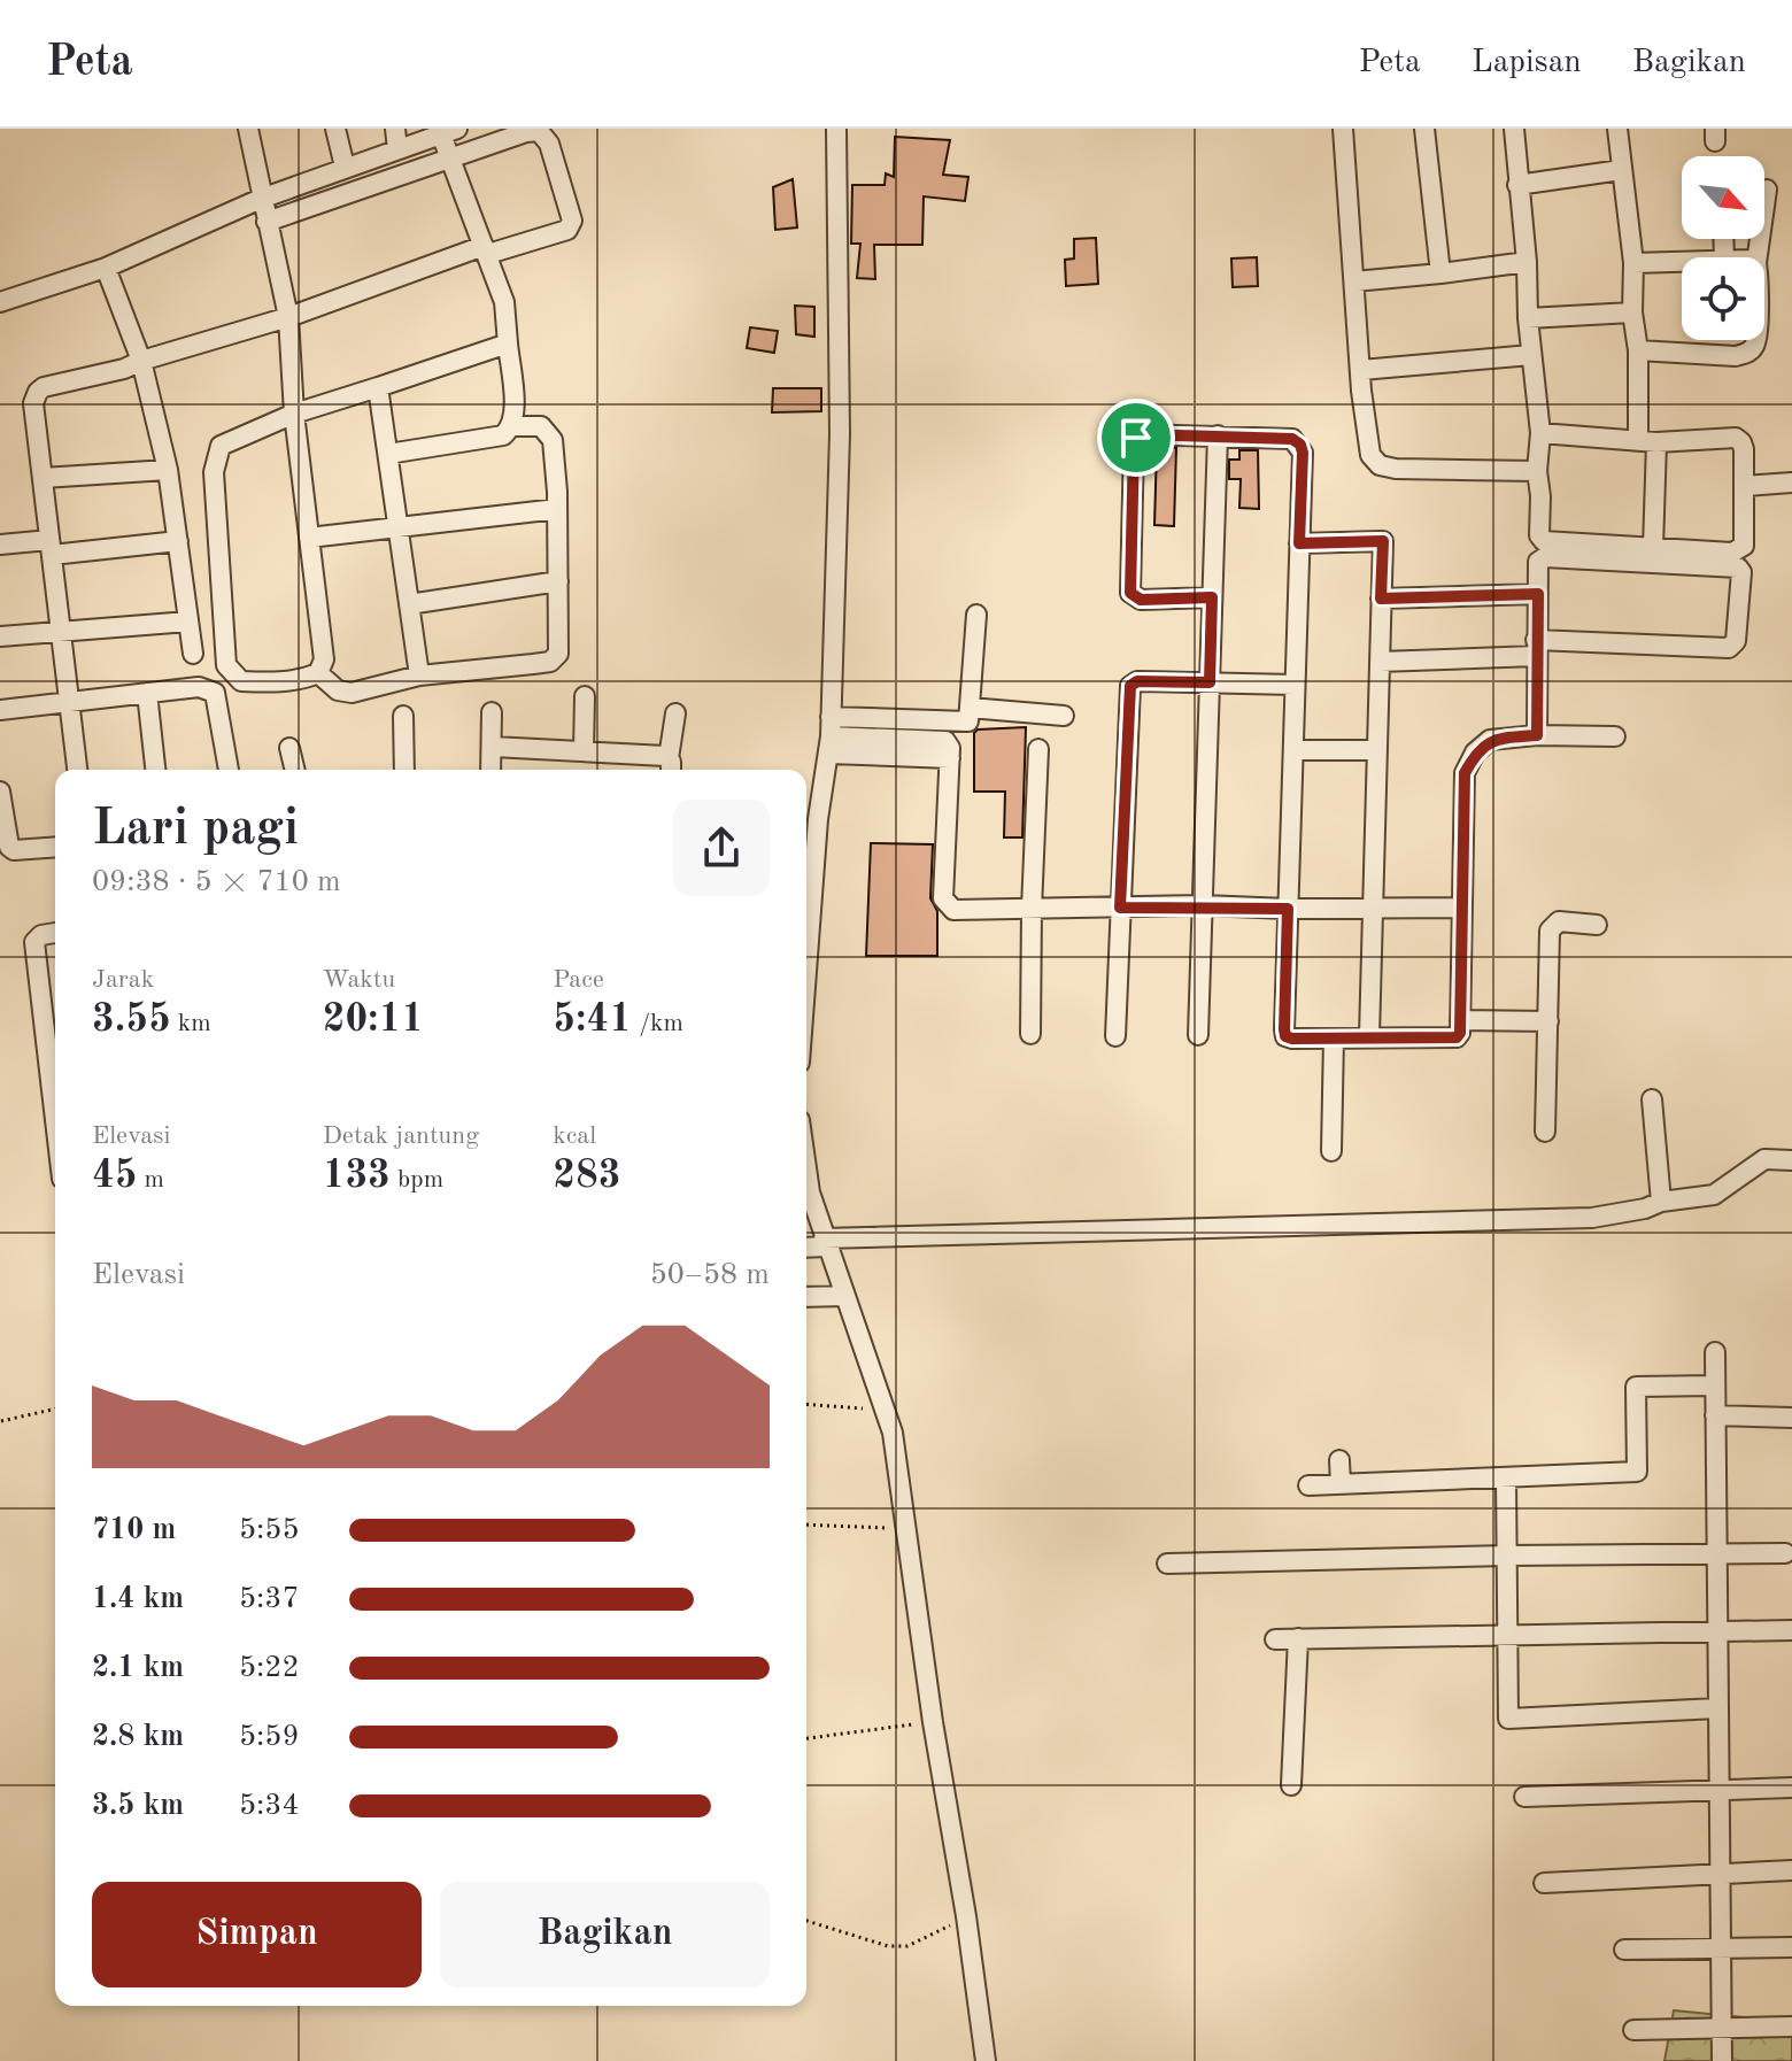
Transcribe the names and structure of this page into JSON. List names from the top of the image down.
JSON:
{
  "north": "bottom right",
  "page": {
    "header": "Peta",
    "nav": ["Peta", "Lapisan", "Bagikan"],
    "heading": ["Lari pagi", "09:38 · 5 × 710 m"],
    "stats": [
      ["Jarak", "3.55 km"],
      ["Waktu", "20:11"],
      ["Pace", "5:41 /km"],
      ["Elevasi", "45 m"],
      ["Detak jantung", "133 bpm"],
      ["kcal", "283"]
    ],
    "chart": ["Elevasi", "50–58 m"],
    "list": [
      {
        "name": "710 m",
        "note": "5:55"
      },
      {
        "name": "1.4 km",
        "note": "5:37"
      },
      {
        "name": "2.1 km",
        "note": "5:22"
      },
      {
        "name": "2.8 km",
        "note": "5:59"
      },
      {
        "name": "3.5 km",
        "note": "5:34"
      }
    ],
    "buttons": ["Simpan", "Bagikan"]
  }
}
